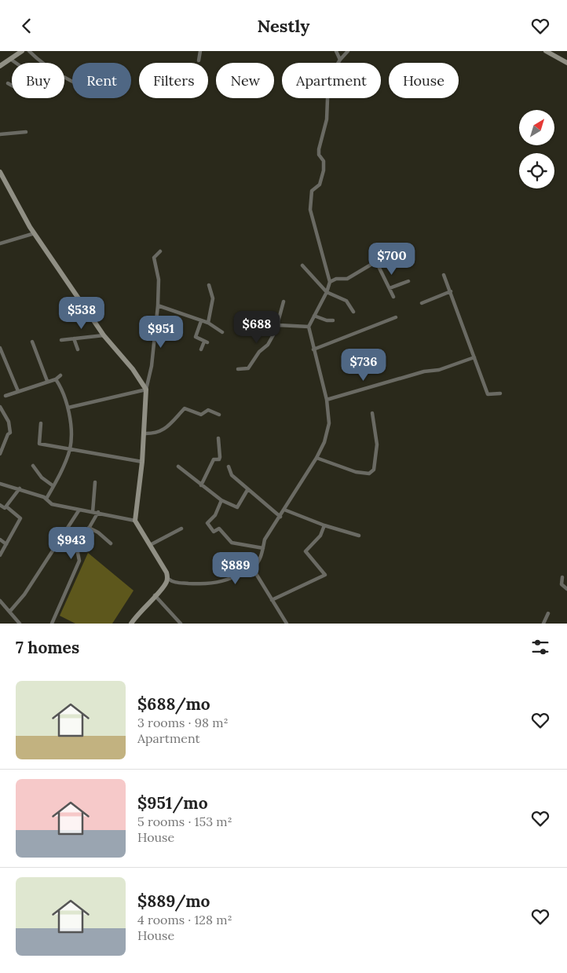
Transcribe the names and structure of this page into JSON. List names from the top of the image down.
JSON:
{
  "north": "top right",
  "page": {
    "header": "Nestly",
    "chip": [
      "Buy",
      "Rent",
      "Filters",
      "New",
      "Apartment",
      "House"
    ],
    "price": [
      "$700",
      "$538",
      "$688",
      "$951",
      "$736",
      "$943",
      "$889"
    ],
    "heading": "7 homes",
    "list": [
      {
        "name": "$688/mo",
        "note": "3 rooms · 98 m² · Apartment"
      },
      {
        "name": "$951/mo",
        "note": "5 rooms · 153 m² · House"
      },
      {
        "name": "$889/mo",
        "note": "4 rooms · 128 m² · House"
      }
    ]
  }
}
